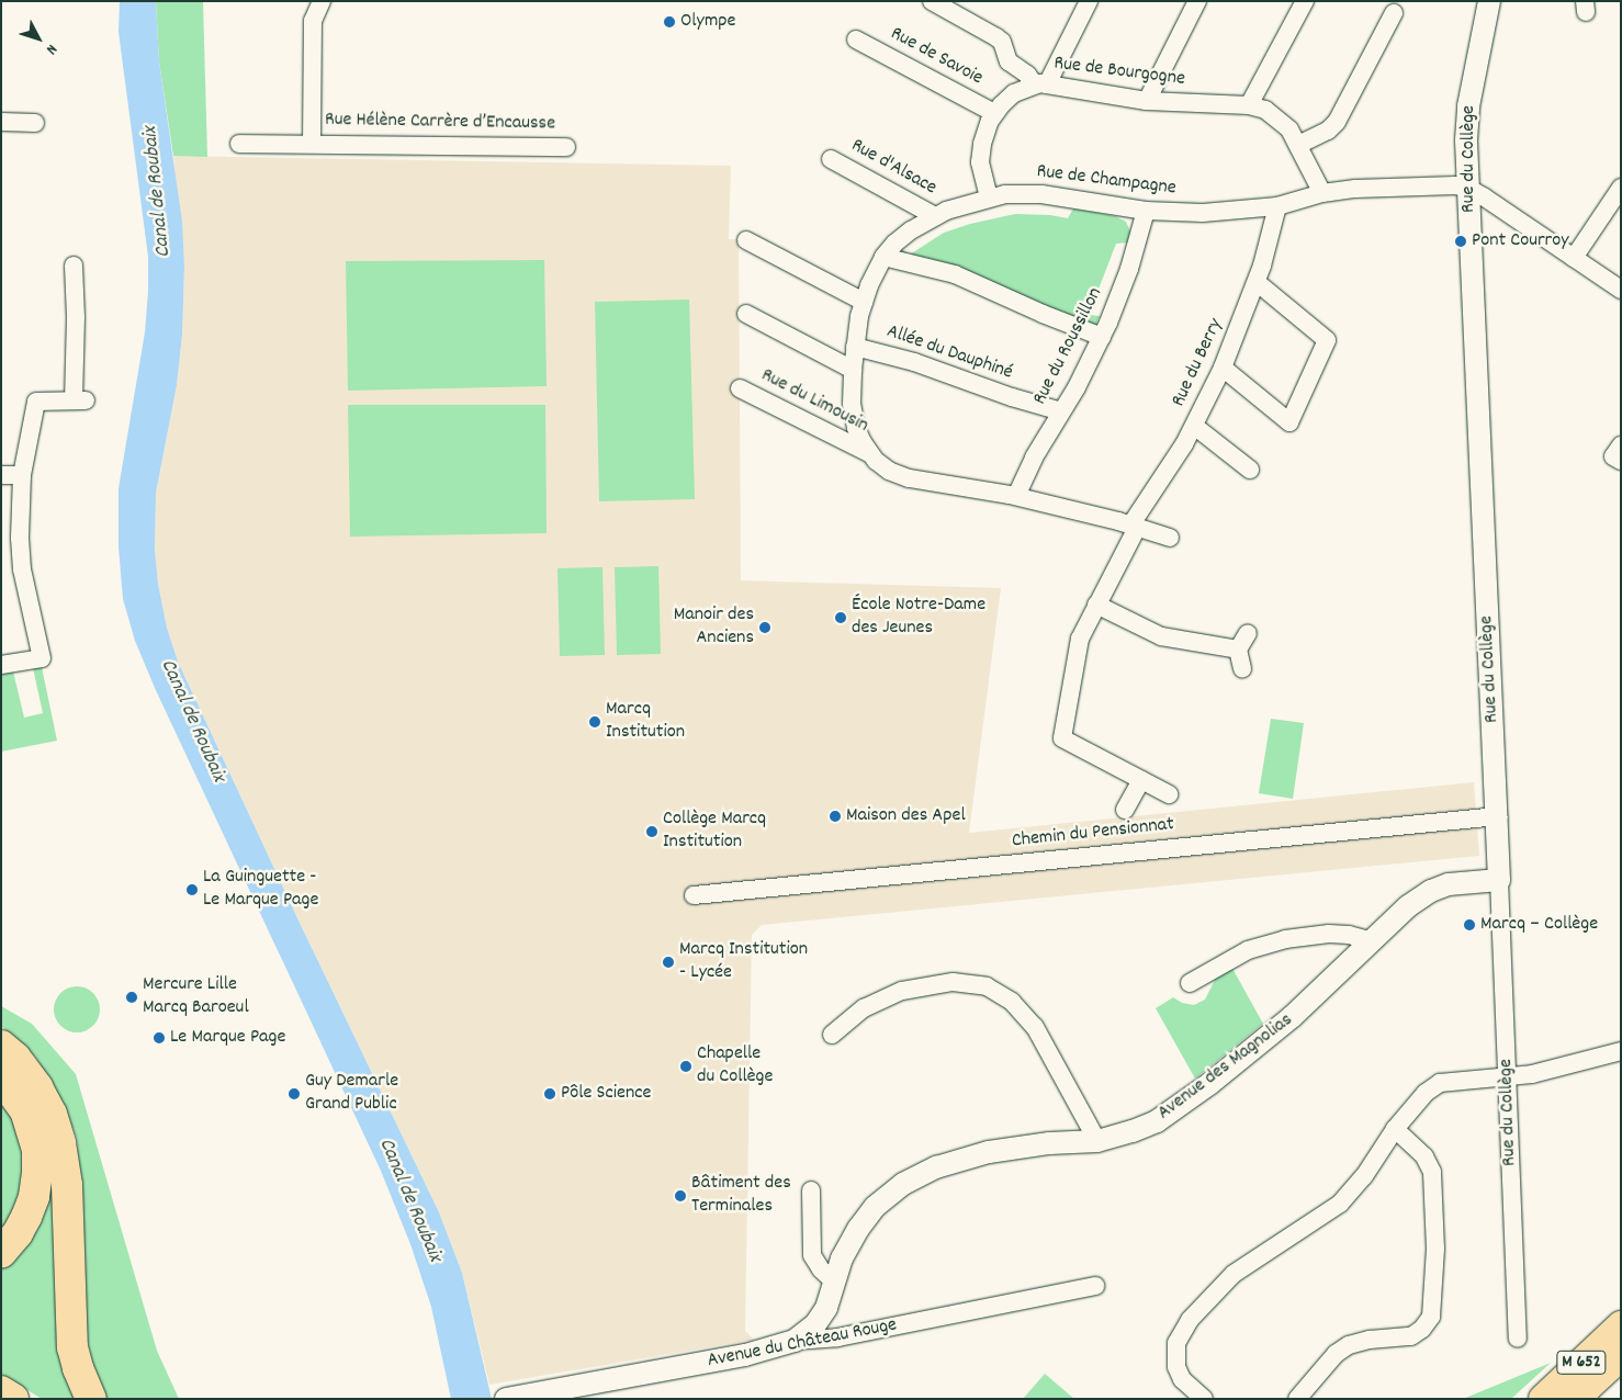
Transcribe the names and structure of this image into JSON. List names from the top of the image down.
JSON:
{
  "streets": {
    "highway": ["M 652"],
    "street": [
      "Rue de Savoie",
      "Rue de Bourgogne",
      "Rue Hélène Carrère d’Encausse",
      "Rue du Collège",
      "Rue d'Alsace",
      "Rue de Champagne",
      "Rue du Roussillon",
      "Allée du Dauphiné",
      "Rue du Berry",
      "Rue du Limousin",
      "Chemin du Pensionnat",
      "Avenue des Magnolias",
      "Avenue du Château Rouge"
    ]
  },
  "crossings": [
    ["Rue de Savoie", "Rue de Bourgogne"],
    ["Rue de Bourgogne", "Rue de Champagne"],
    ["Rue du Collège", "Rue de Champagne"],
    ["Rue du Collège", "Chemin du Pensionnat"],
    ["Rue du Collège", "Avenue des Magnolias"],
    ["Rue d'Alsace", "Rue de Champagne"],
    ["Rue de Champagne", "Rue du Roussillon"],
    ["Rue de Champagne", "Allée du Dauphiné"],
    ["Rue de Champagne", "Rue du Berry"],
    ["Rue de Champagne", "Rue du Limousin"],
    ["Rue du Roussillon", "Allée du Dauphiné"],
    ["Avenue des Magnolias", "Avenue du Château Rouge"]
  ],
  "water": ["Canal de Roubaix"],
  "places": [
    "Olympe",
    "Pont Courroy",
    "École Notre-Dame des Jeunes",
    "Manoir des Anciens",
    "Marcq Institution",
    "Maison des Apel",
    "Collège Marcq Institution",
    "La Guinguette - Le Marque Page",
    "Marcq – Collège",
    "Marcq Institution - Lycée",
    "Mercure Lille Marcq Baroeul",
    "Le Marque Page",
    "Chapelle du Collège",
    "Guy Demarle Grand Public",
    "Pôle Science",
    "Bâtiment des Terminales"
  ],
  "north": "bottom right"
}
